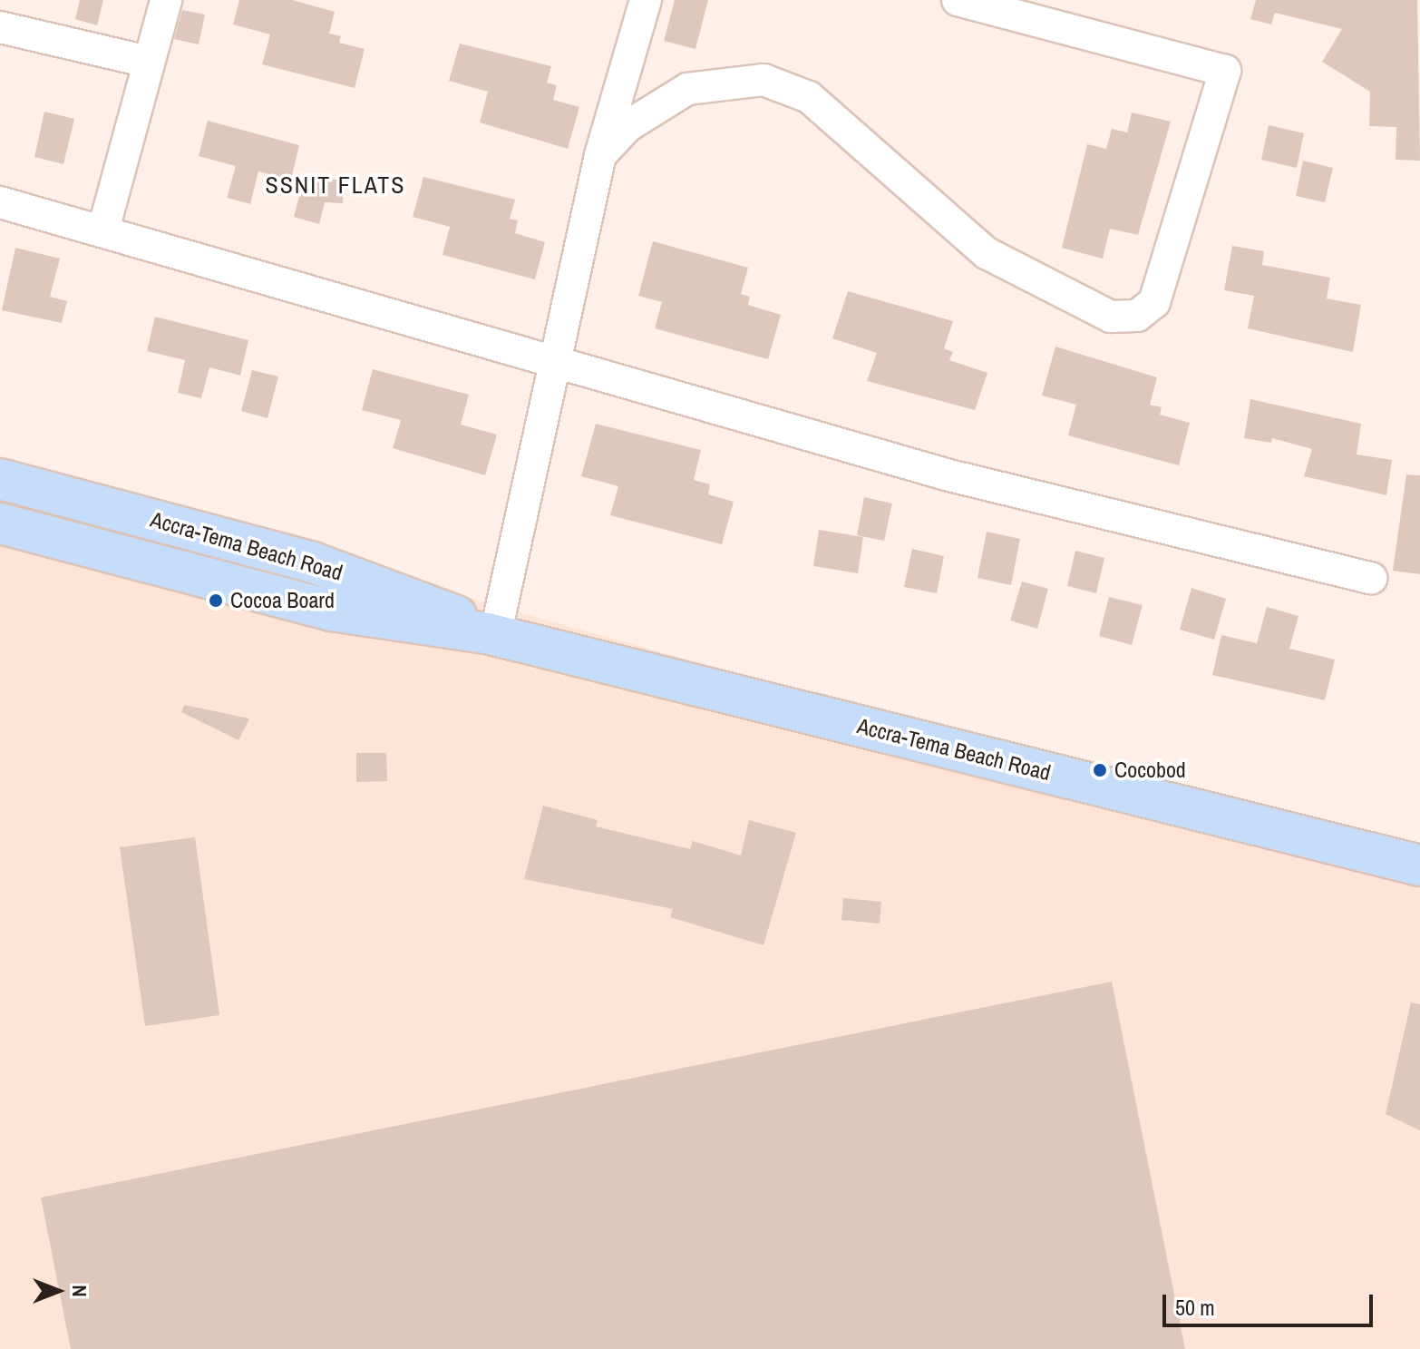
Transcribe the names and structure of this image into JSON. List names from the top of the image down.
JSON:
{
  "streets": {
    "main road": ["Accra-Tema Beach Road"]
  },
  "districts": ["SSNIT FLATS"],
  "places": ["Cocoa Board", "Cocobod"],
  "scale_bar": "50 m",
  "north": "right"
}
